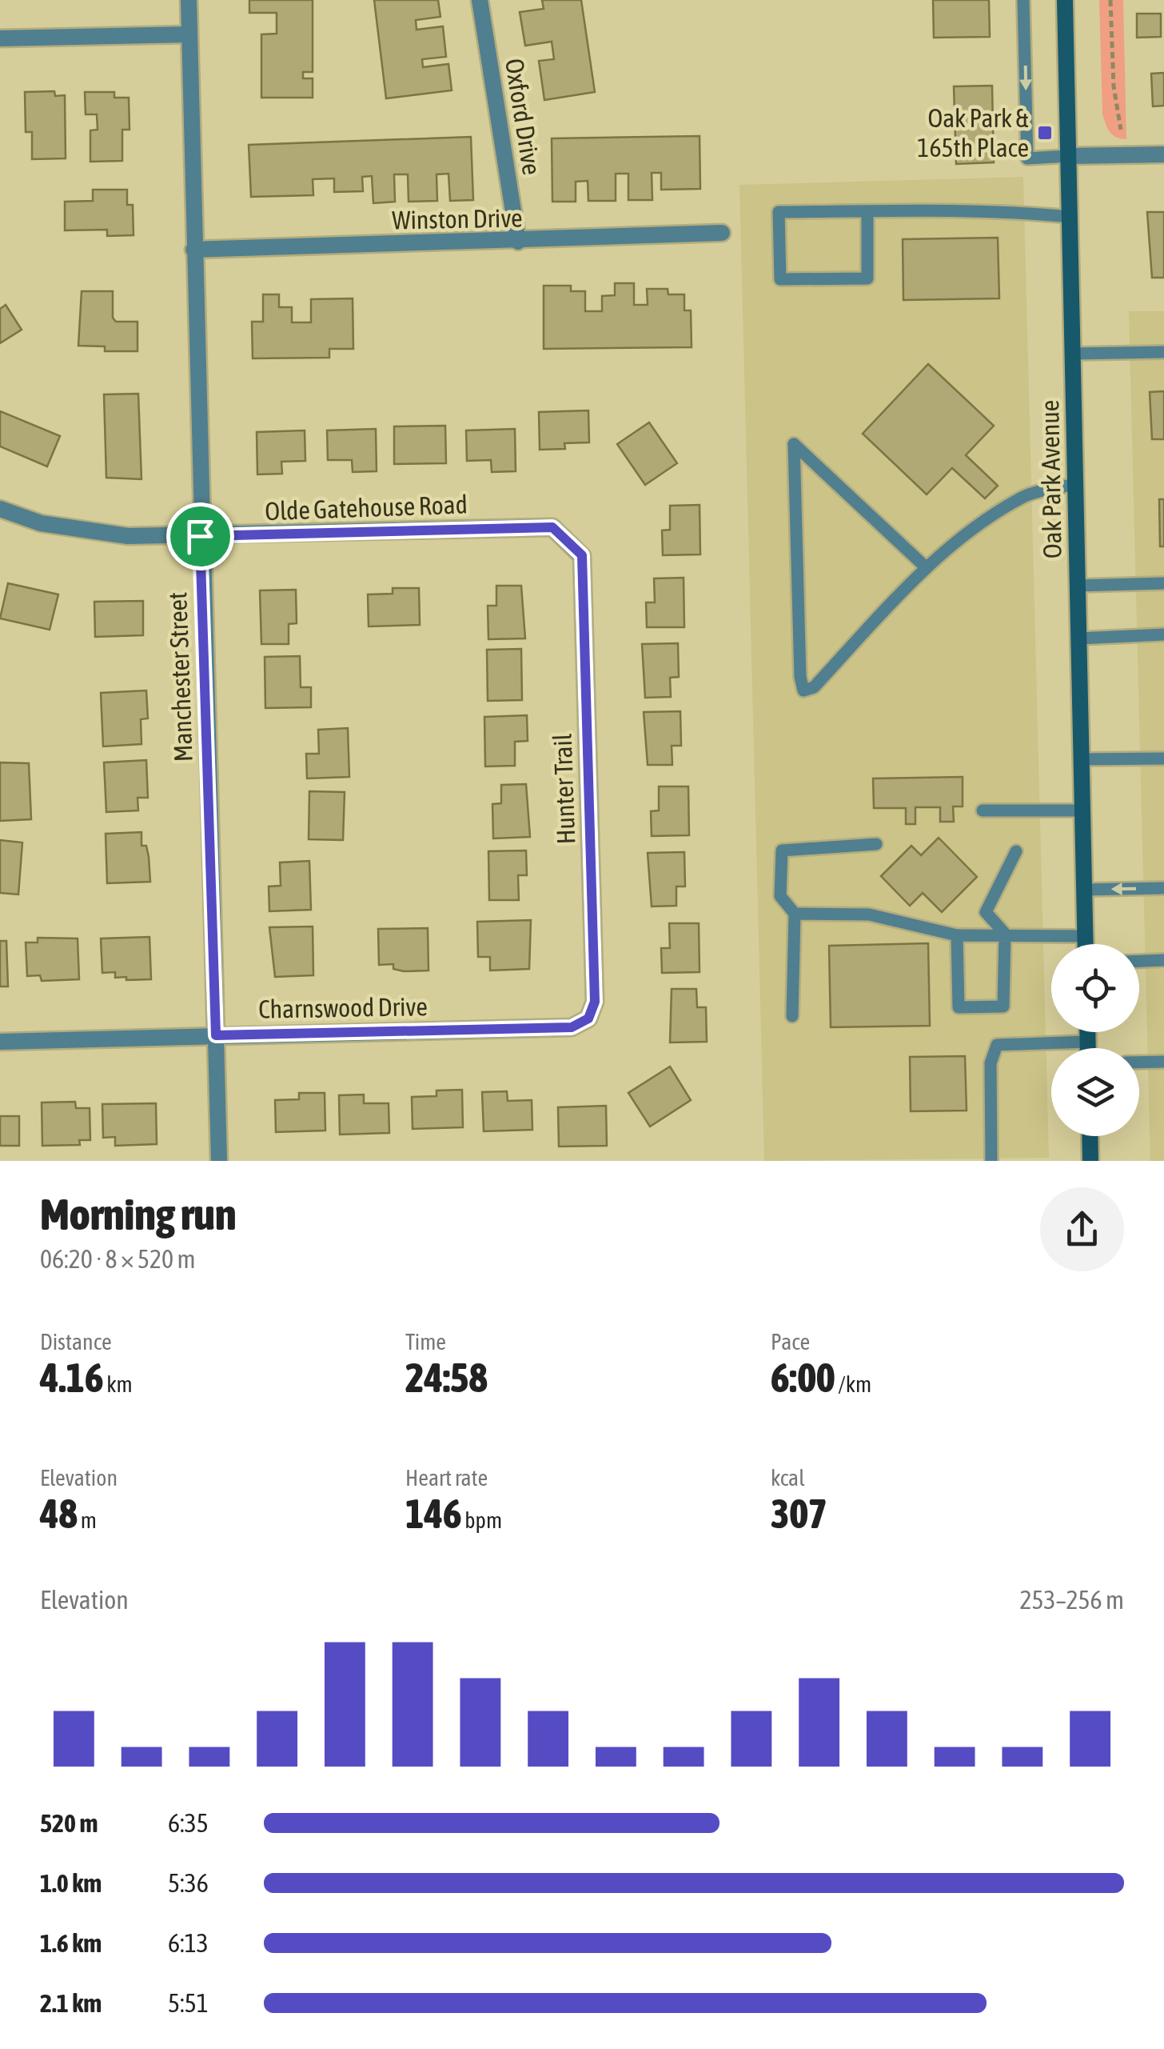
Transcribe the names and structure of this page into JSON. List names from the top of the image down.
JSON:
{
  "streets": {
    "street": [
      "Oxford Drive",
      "Winston Drive",
      "Oak Park Avenue",
      "Olde Gatehouse Road",
      "Manchester Street",
      "Hunter Trail",
      "Charnswood Drive"
    ]
  },
  "crossings": [
    ["Oxford Drive", "Winston Drive"],
    ["Winston Drive", "Manchester Street"],
    ["Olde Gatehouse Road", "Manchester Street"],
    ["Olde Gatehouse Road", "Hunter Trail"],
    ["Manchester Street", "Charnswood Drive"],
    ["Hunter Trail", "Charnswood Drive"]
  ],
  "places": {
    "transit": ["Oak Park & 165th Place"]
  },
  "page": {
    "heading": ["Morning run", "06:20 · 8 × 520 m"],
    "stats": [
      ["Distance", "4.16 km"],
      ["Time", "24:58"],
      ["Pace", "6:00 /km"],
      ["Elevation", "48 m"],
      ["Heart rate", "146 bpm"],
      ["kcal", "307"]
    ],
    "chart": ["Elevation", "253–256 m"],
    "list": [
      {
        "name": "520 m",
        "note": "6:35"
      },
      {
        "name": "1.0 km",
        "note": "5:36"
      },
      {
        "name": "1.6 km",
        "note": "6:13"
      },
      {
        "name": "2.1 km",
        "note": "5:51"
      }
    ]
  }
}
